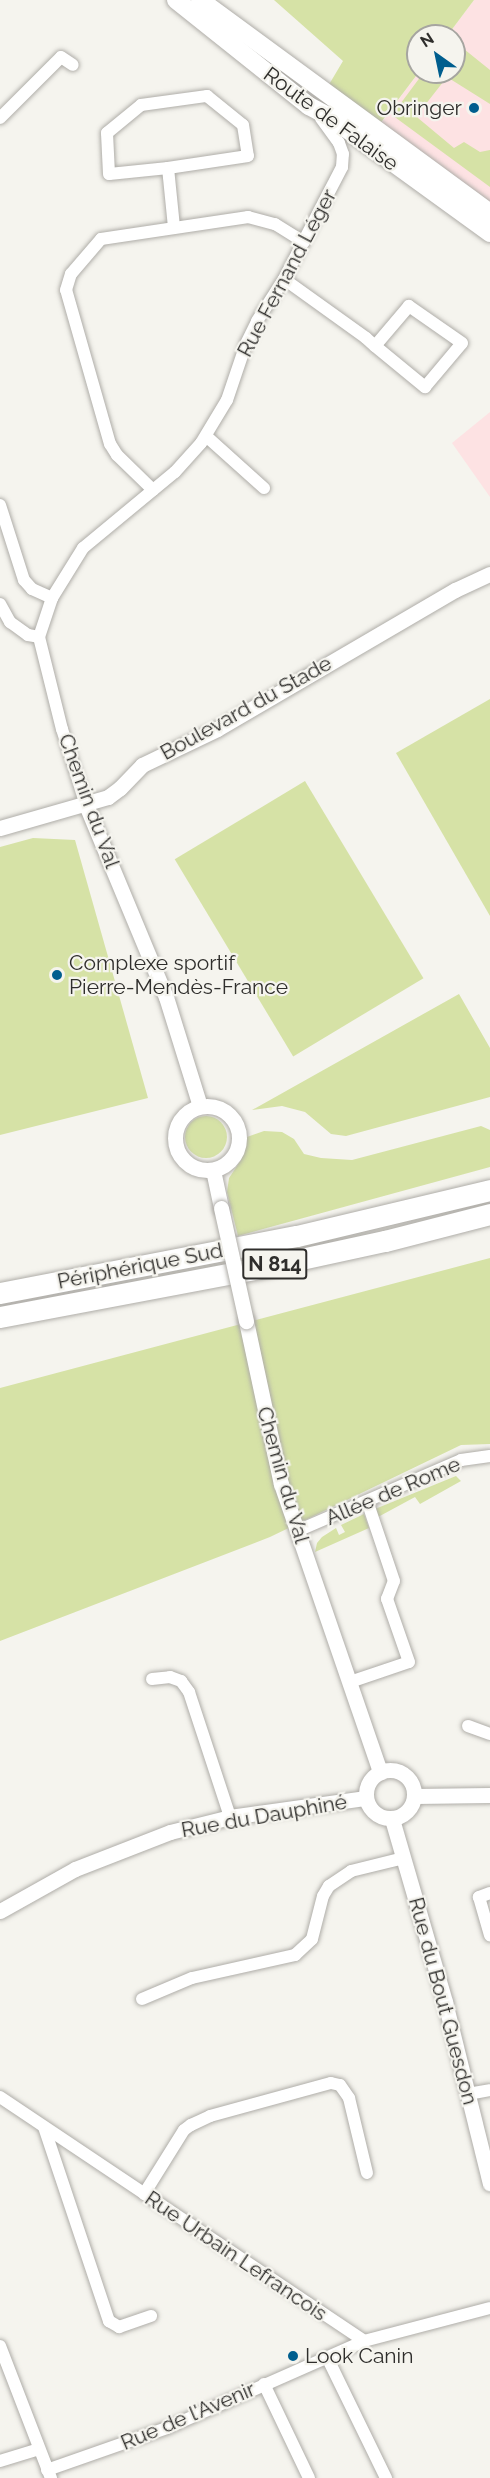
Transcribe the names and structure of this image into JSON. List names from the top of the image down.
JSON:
{
  "streets": {
    "highway": ["N 814", "Périphérique Sud"],
    "main road": ["Route de Falaise"],
    "street": [
      "Rue Fernand Léger",
      "Boulevard du Stade",
      "Chemin du Val",
      "Allée de Rome",
      "Rue du Dauphiné",
      "Rue du Bout Guesdon",
      "Rue Urbain Lefrancois",
      "Rue de l'Avenir"
    ]
  },
  "crossings": [
    ["Route de Falaise", "Rue Fernand Léger"],
    ["Boulevard du Stade", "Chemin du Val"],
    ["Chemin du Val", "Allée de Rome"],
    ["Chemin du Val", "Rue du Dauphiné"],
    ["Chemin du Val", "Rue du Bout Guesdon"],
    ["N 814", "Périphérique Sud"],
    ["Rue du Dauphiné", "Rue du Bout Guesdon"],
    ["Rue Urbain Lefrancois", "Rue de l'Avenir"]
  ],
  "places": ["Obringer", "Complexe sportif Pierre-Mendès-France", "Look Canin"],
  "north": "top left"
}
